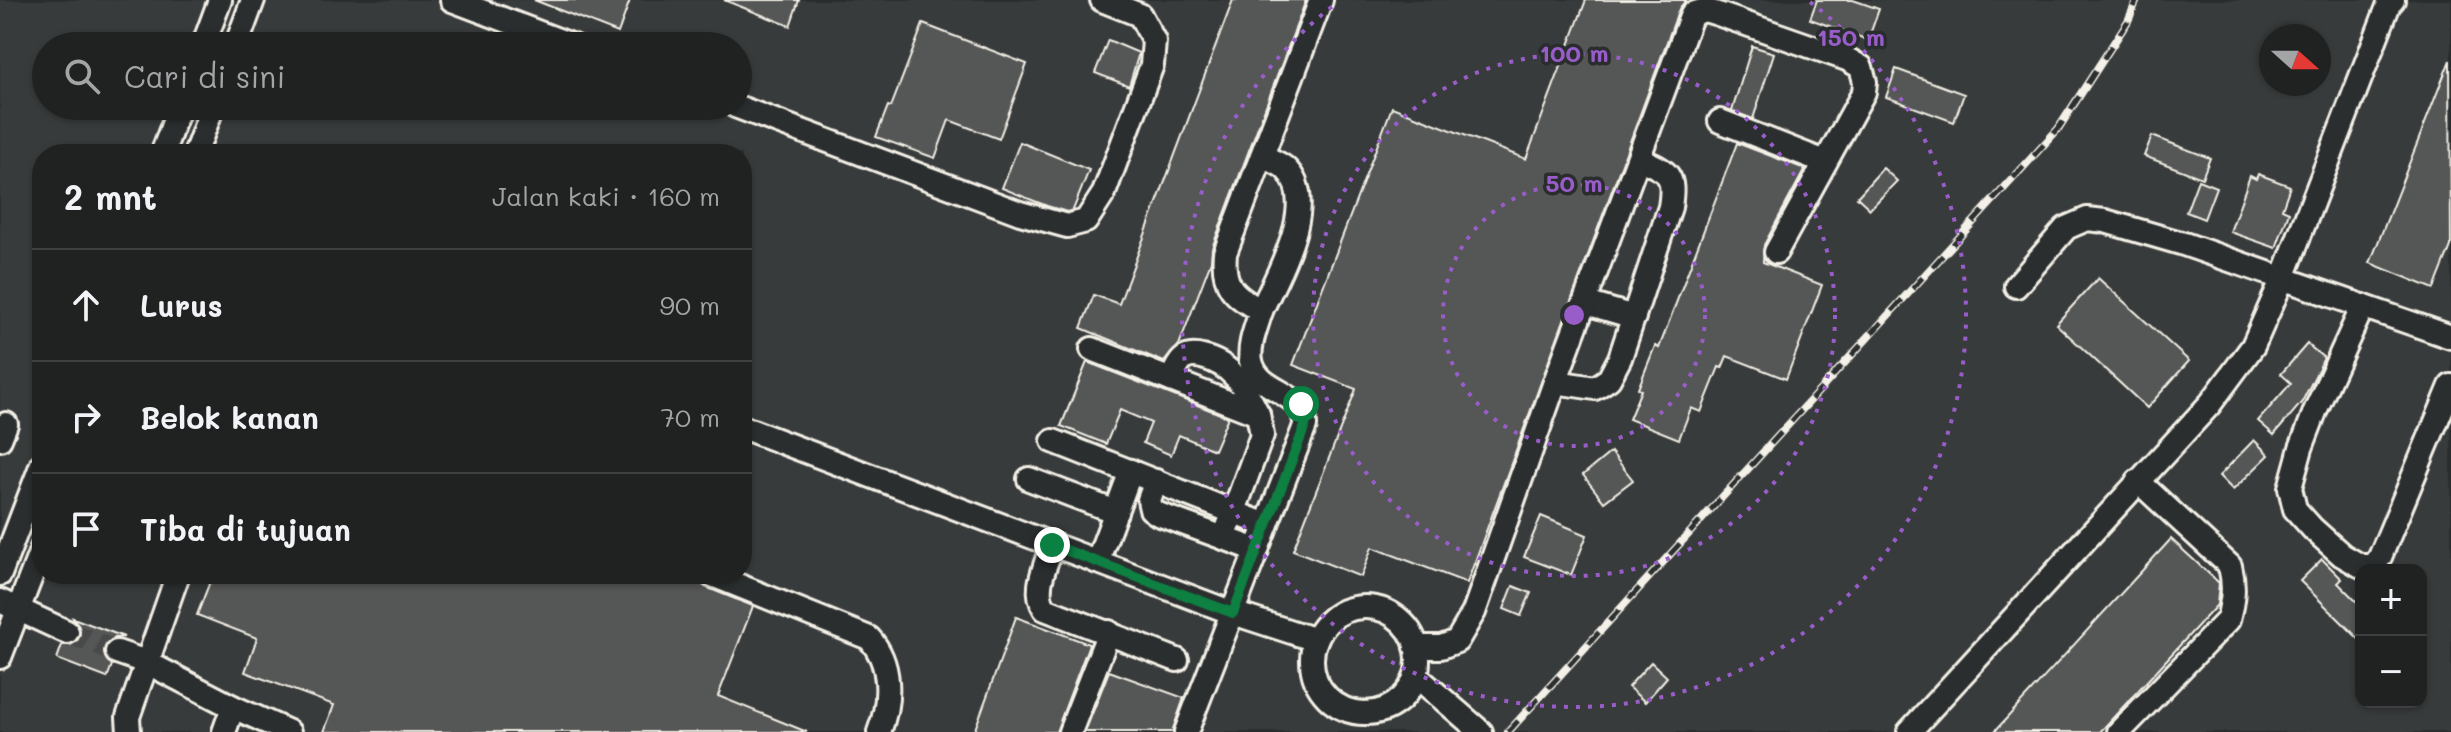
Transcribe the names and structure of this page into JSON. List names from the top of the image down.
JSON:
{
  "north": "right",
  "page": {
    "search": "Cari di sini",
    "heading": ["2 mnt", "Jalan kaki · 160 m"],
    "list": [
      ["Lurus", "90 m"],
      ["Belok kanan", "70 m"],
      "Tiba di tujuan"
    ],
    "map_buttons": ["+", "−"]
  },
  "rings": ["150 m", "100 m", "50 m"]
}
